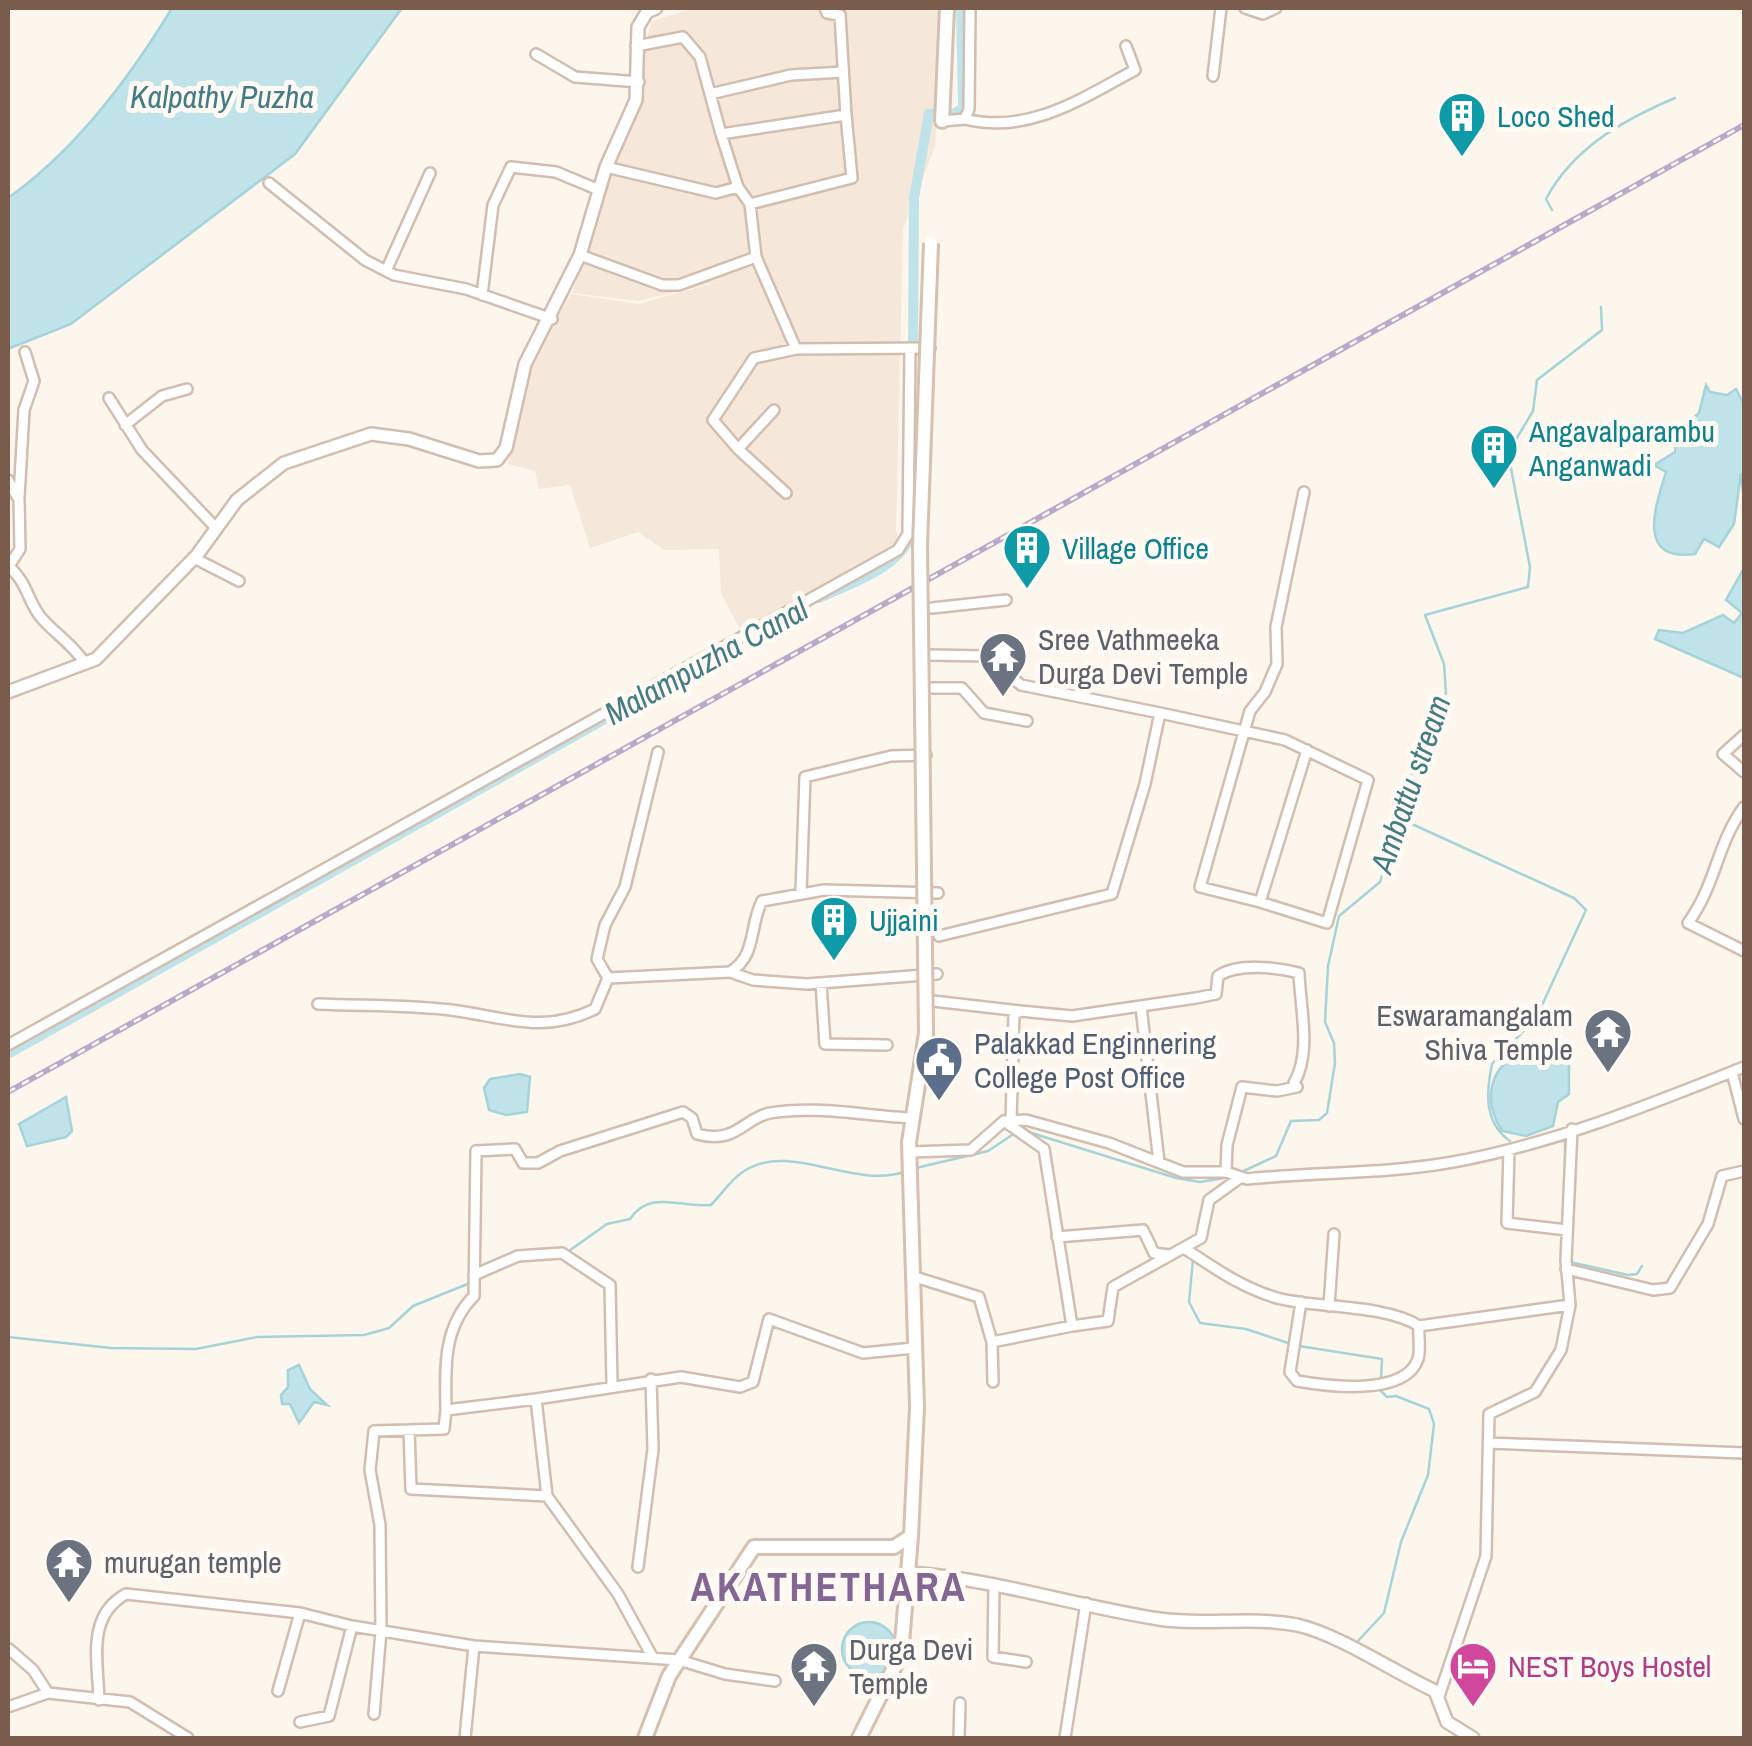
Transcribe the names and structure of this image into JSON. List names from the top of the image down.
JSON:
{
  "districts": ["AKATHETHARA"],
  "water": ["Kalpathy Puzha", "Malampuzha Canal", "Ambattu stream"],
  "places": {
    "building": [
      "Loco Shed",
      "Angavalparambu Anganwadi",
      "Village Office",
      "Ujjaini"
    ],
    "temple": [
      "Sree Vathmeeka Durga Devi Temple",
      "Eswaramangalam Shiva Temple",
      "murugan temple",
      "Durga Devi Temple"
    ],
    "public building": ["Palakkad Enginnering College Post Office"],
    "hotel": ["NEST Boys Hostel"]
  }
}
